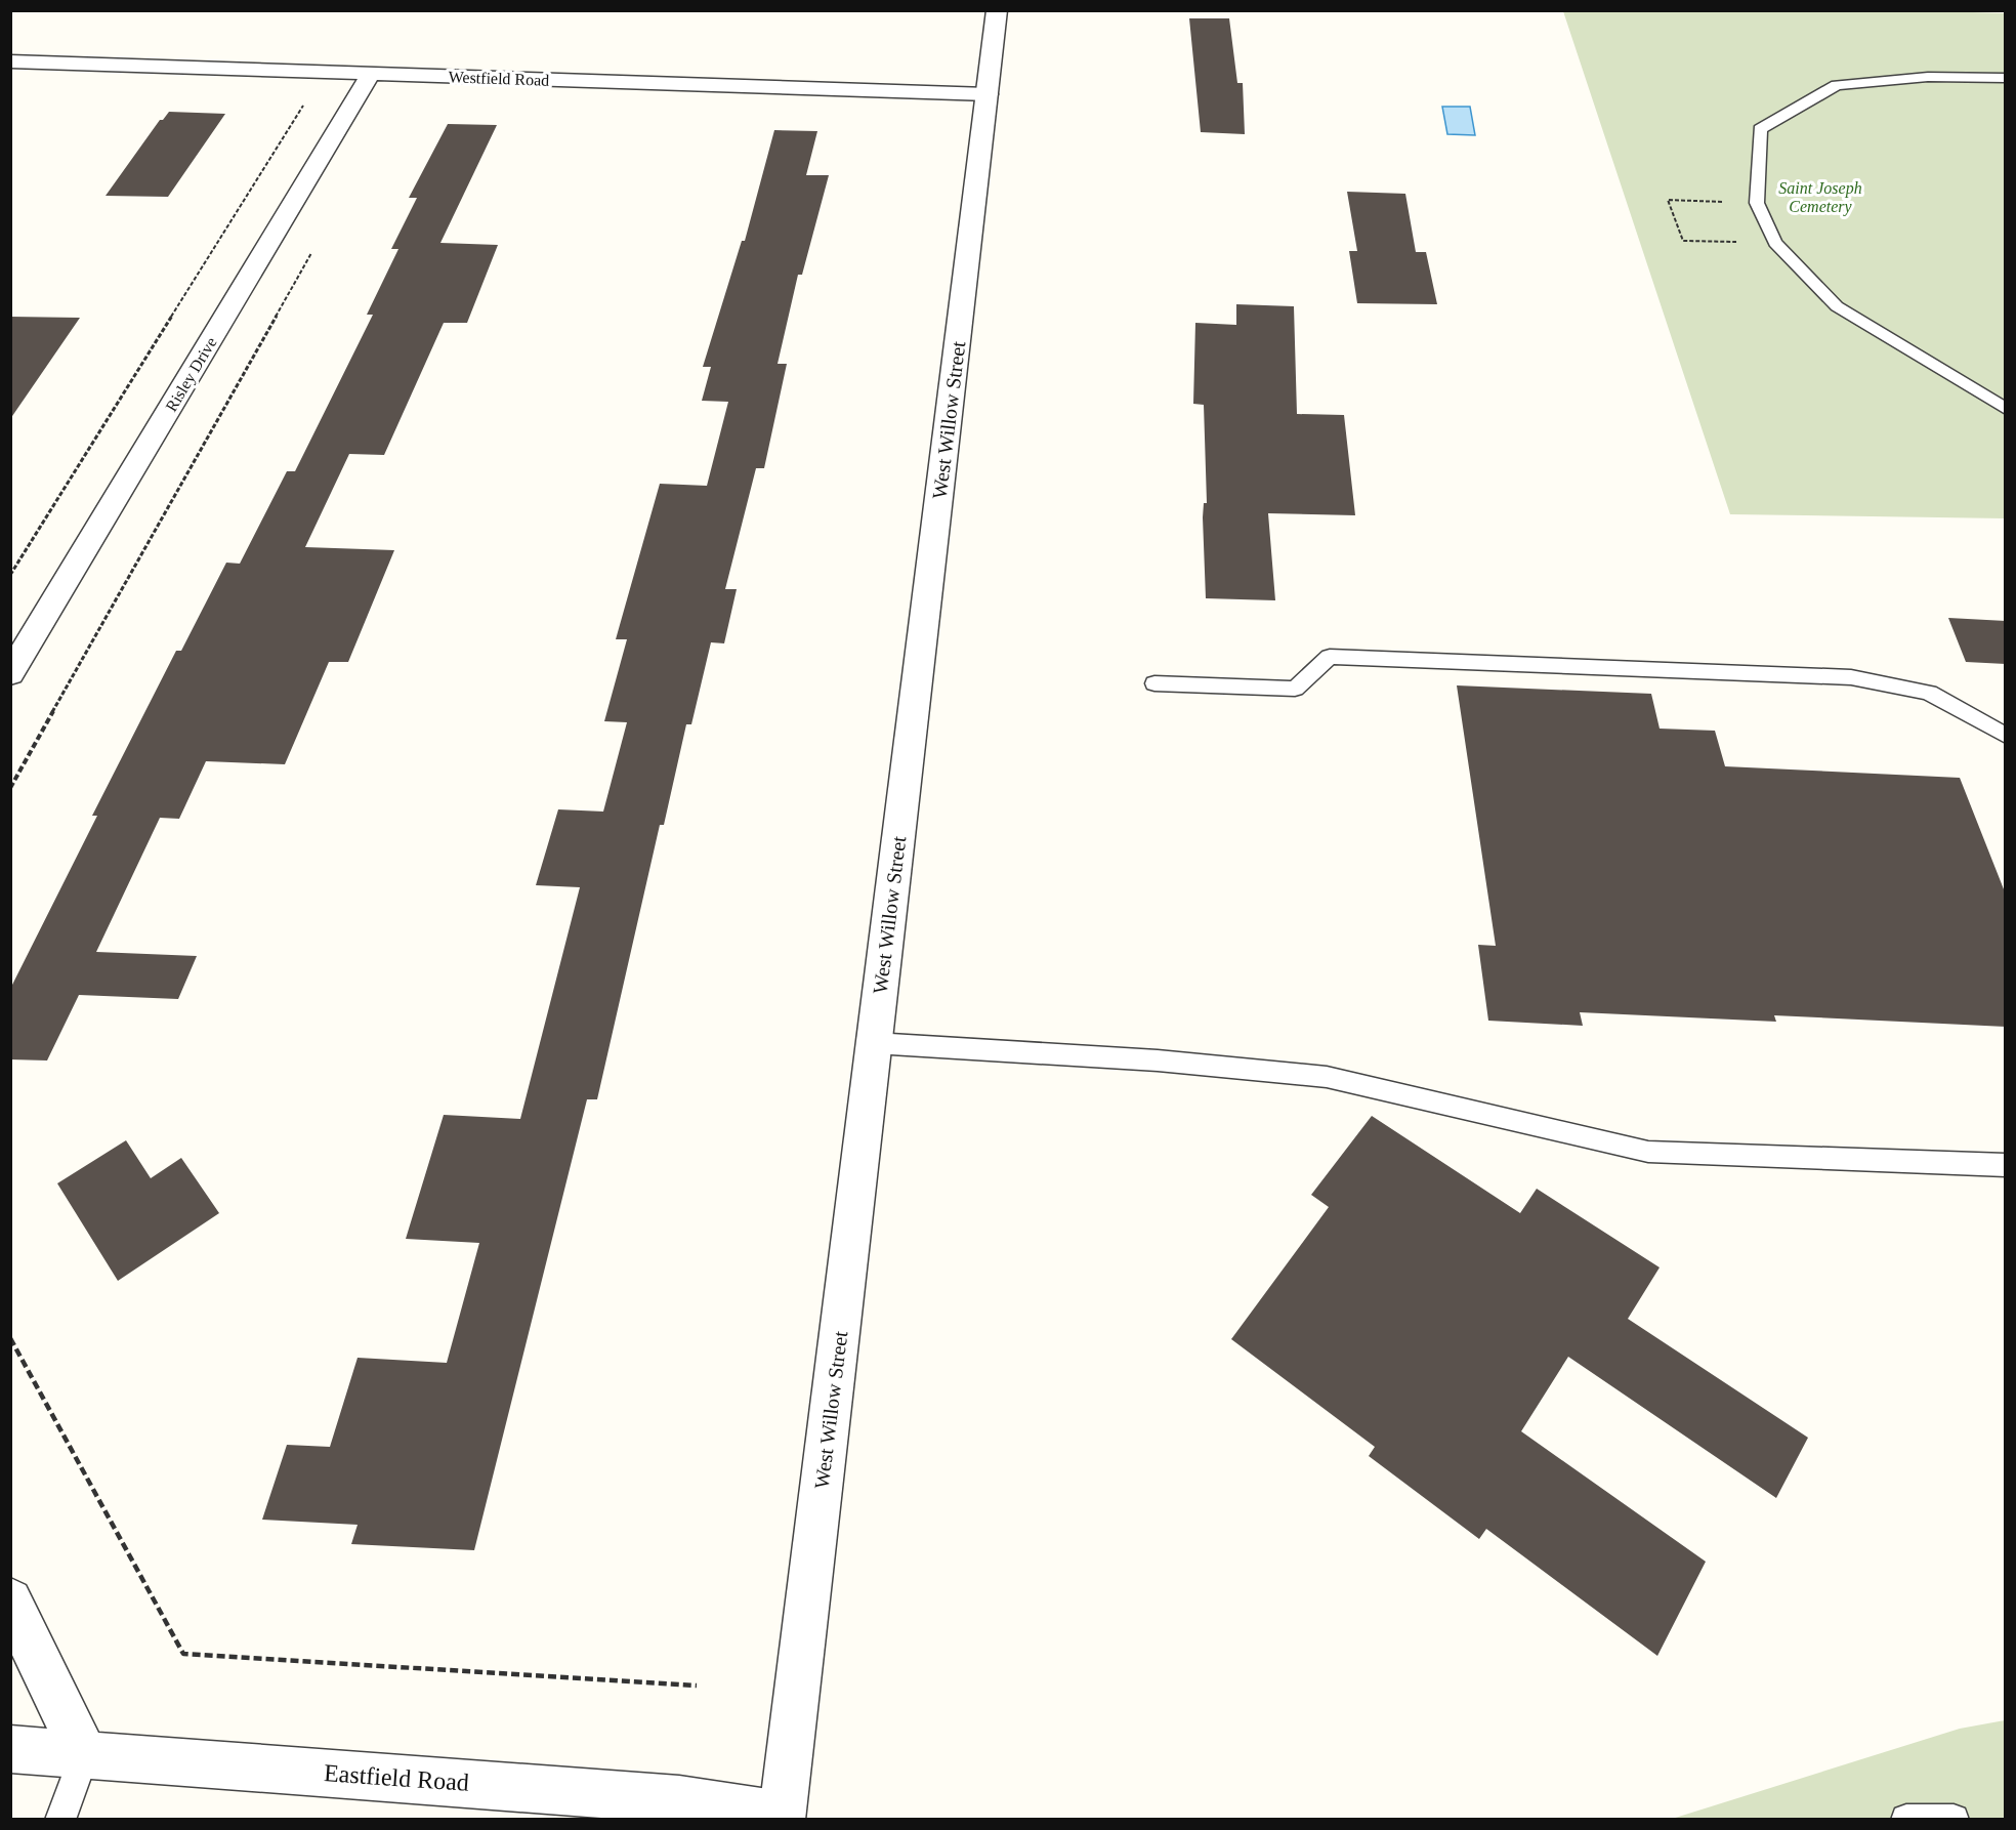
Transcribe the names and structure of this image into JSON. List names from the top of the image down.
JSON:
{
  "streets": {
    "street": [
      "Westfield Road",
      "Risley Drive",
      "West Willow Street",
      "Eastfield Road"
    ]
  },
  "crossings": [
    ["Westfield Road", "Risley Drive"],
    ["Westfield Road", "West Willow Street"],
    ["West Willow Street", "Eastfield Road"]
  ],
  "parks": ["Saint Joseph Cemetery"]
}
